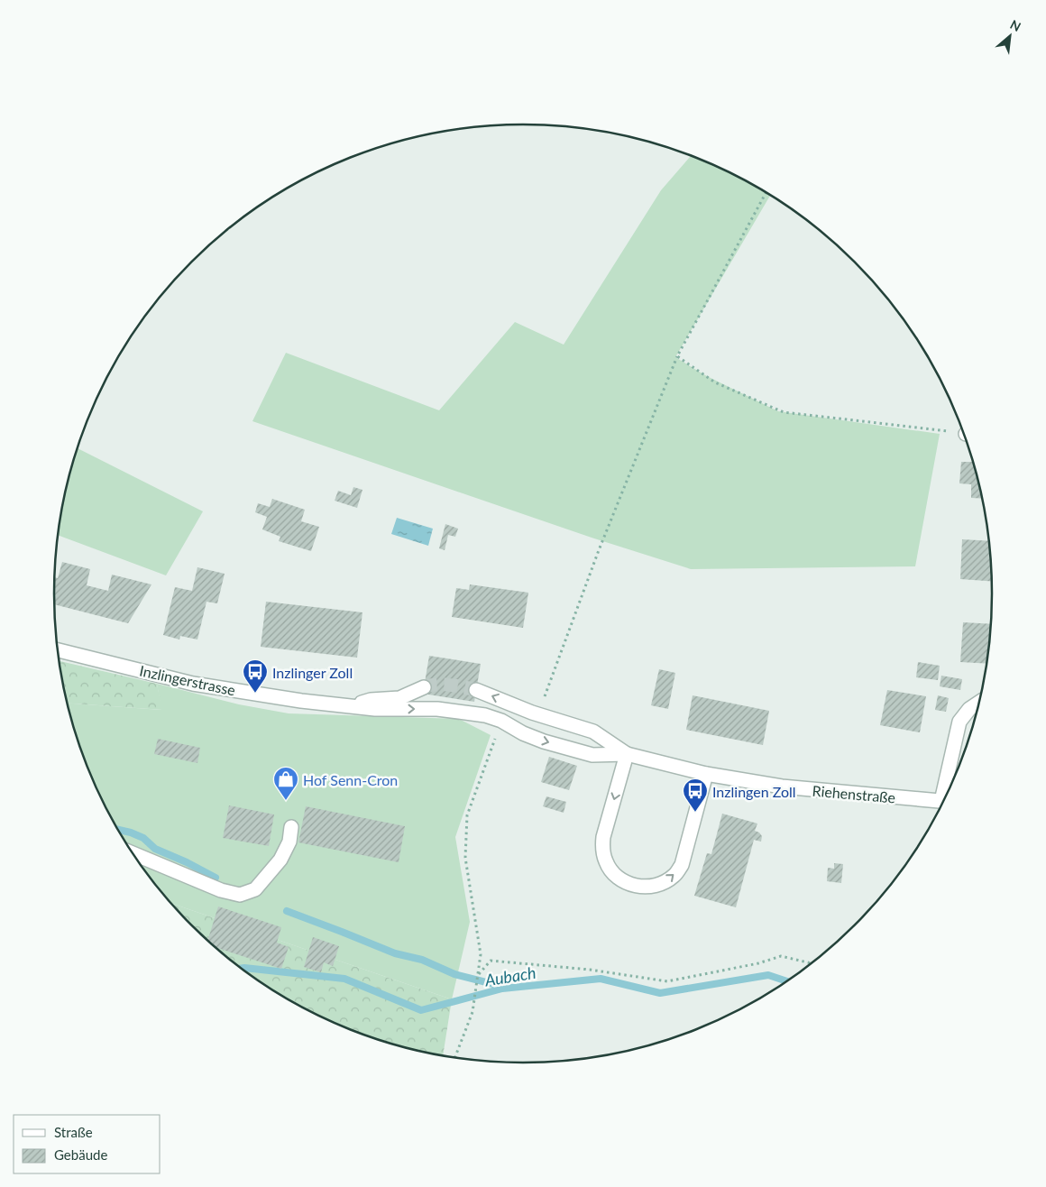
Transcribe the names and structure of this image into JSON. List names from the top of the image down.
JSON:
{
  "streets": {
    "street": ["Inzlingerstrasse", "Riehenstraße"]
  },
  "crossings": [
    ["Inzlingerstrasse", "Riehenstraße"]
  ],
  "water": ["Aubach"],
  "places": {
    "bus stop": ["Inzlinger Zoll", "Inzlingen Zoll"],
    "shop": ["Hof Senn-Cron"]
  },
  "legend": ["Straße", "Gebäude"],
  "north": "top right"
}
